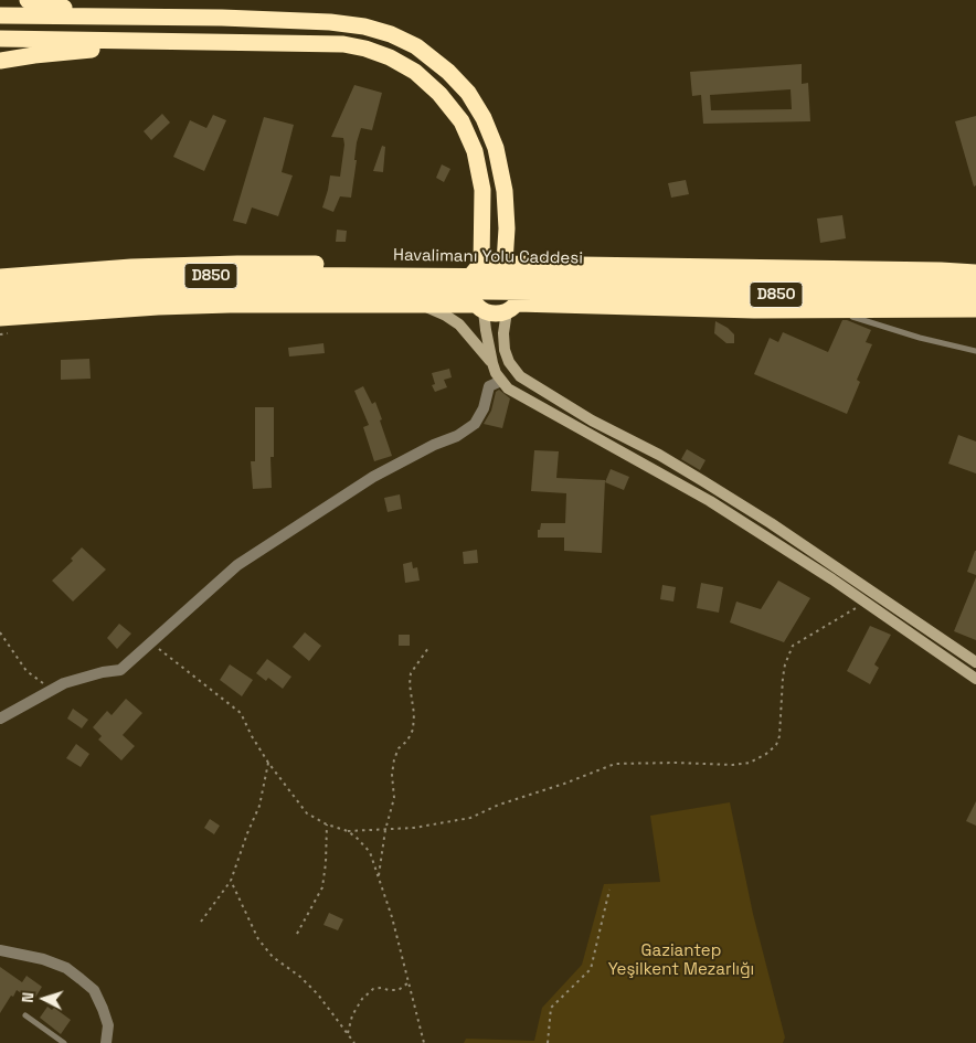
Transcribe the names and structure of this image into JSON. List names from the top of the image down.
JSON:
{
  "streets": {
    "highway": ["Havalimanı Yolu Caddesi", "D850"]
  },
  "parks": ["Gaziantep Yeşilkent Mezarlığı"],
  "north": "left"
}
